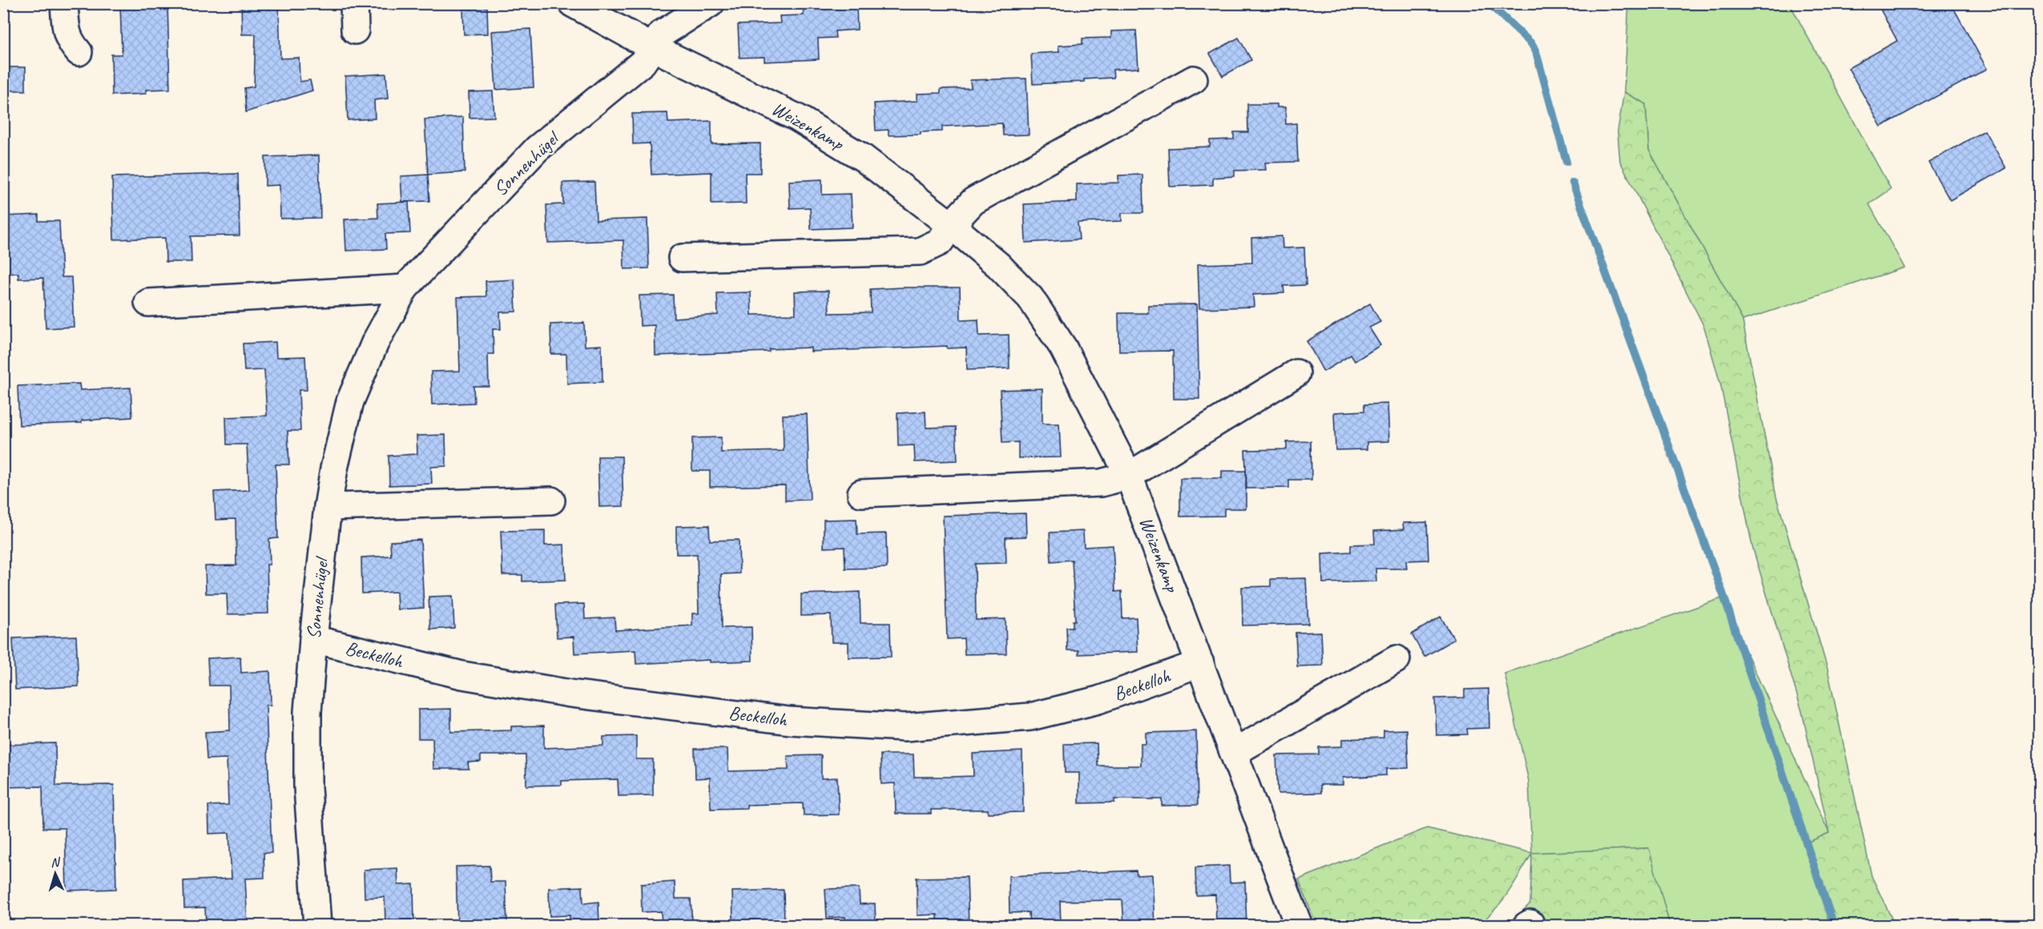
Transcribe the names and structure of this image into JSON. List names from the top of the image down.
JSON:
{
  "streets": {
    "street": ["Weizenkamp", "Sonnenhügel", "Beckelloh"]
  },
  "crossings": [
    ["Weizenkamp", "Sonnenhügel"],
    ["Weizenkamp", "Beckelloh"],
    ["Sonnenhügel", "Beckelloh"]
  ],
  "north": "top"
}
